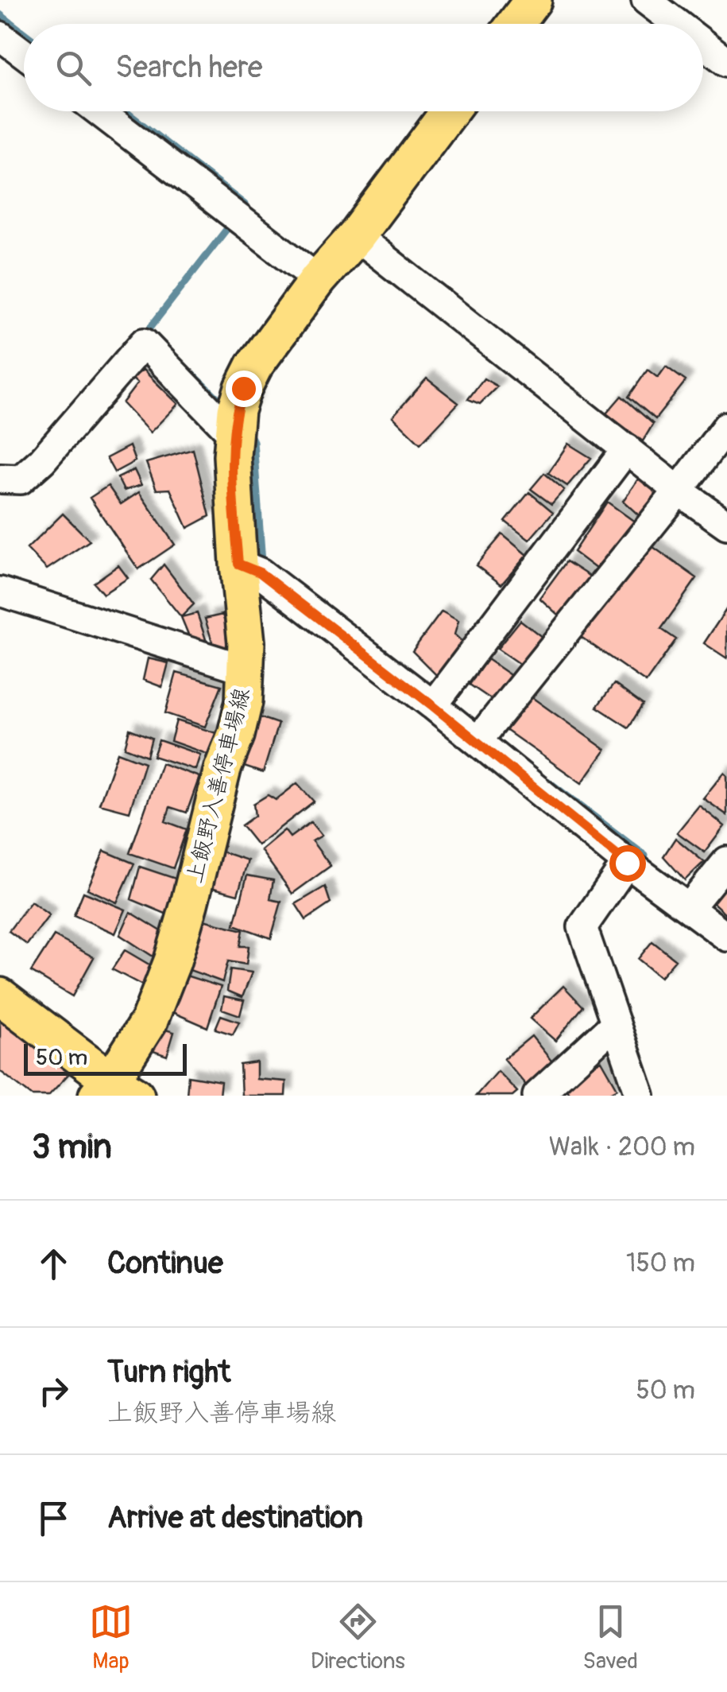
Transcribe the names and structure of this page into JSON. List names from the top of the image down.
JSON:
{
  "streets": {
    "main road": ["上飯野入善停車場線"]
  },
  "scale_bar": "50 m",
  "page": {
    "search": "Search here",
    "scale": "50 m",
    "heading": ["3 min", "Walk · 200 m"],
    "list": [
      ["Continue", "150 m"],
      ["Turn right", "上飯野入善停車場線", "50 m"],
      "Arrive at destination"
    ],
    "nav": ["Map", "Directions", "Saved"]
  }
}
